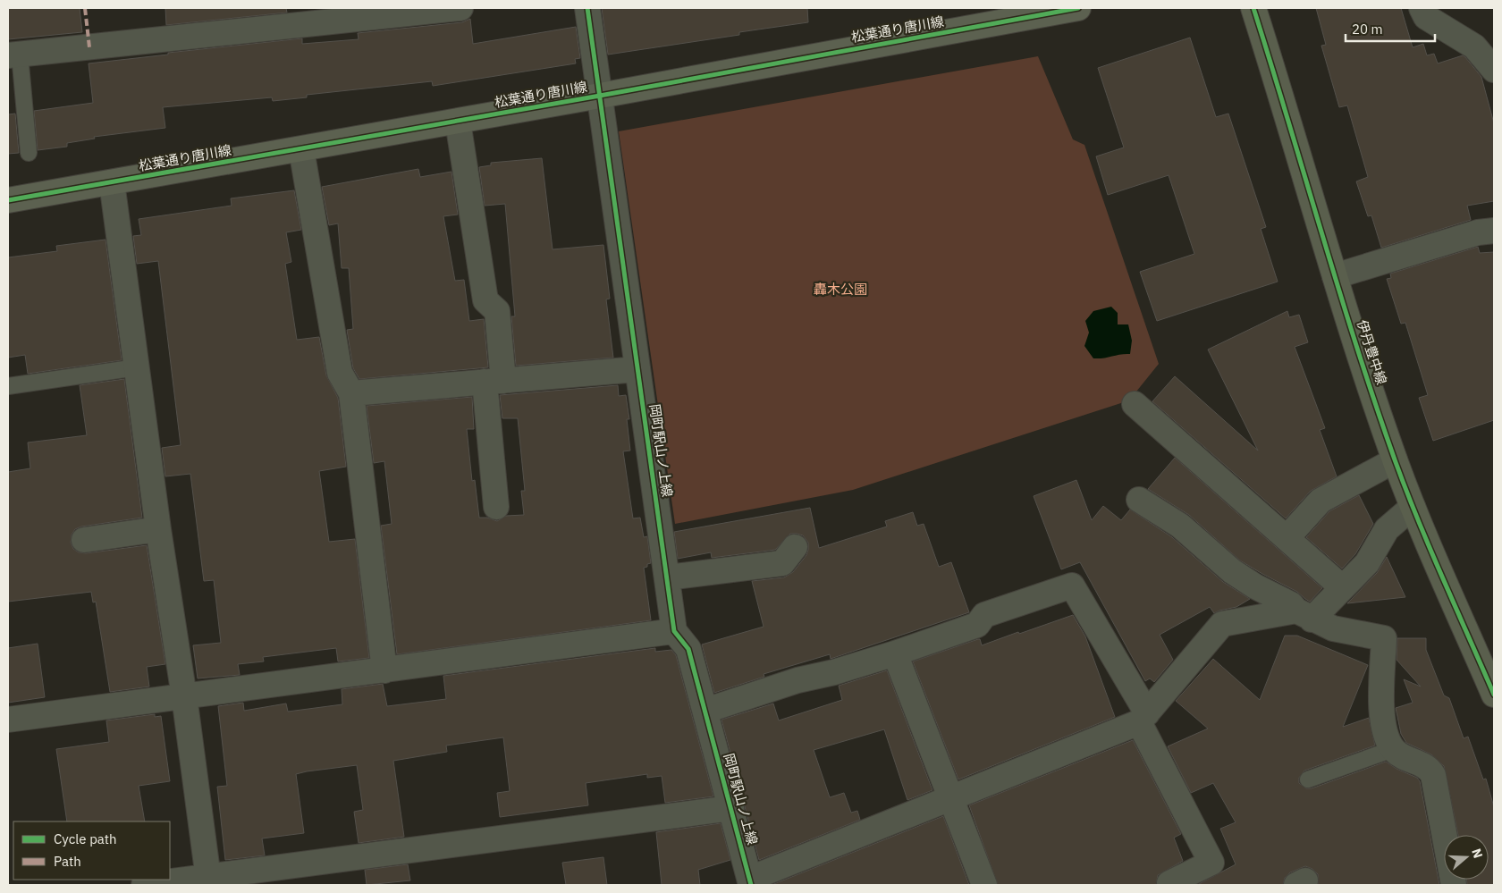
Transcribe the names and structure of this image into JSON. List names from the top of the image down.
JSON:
{
  "streets": {
    "main road": ["伊丹豊中線"],
    "street": ["松葉通り唐川線", "岡町駅山ノ上線"]
  },
  "crossings": [
    ["松葉通り唐川線", "岡町駅山ノ上線"]
  ],
  "parks": ["轟木公園"],
  "legend": ["Cycle path", "Path"],
  "scale_bar": "20 m",
  "north": "right"
}
